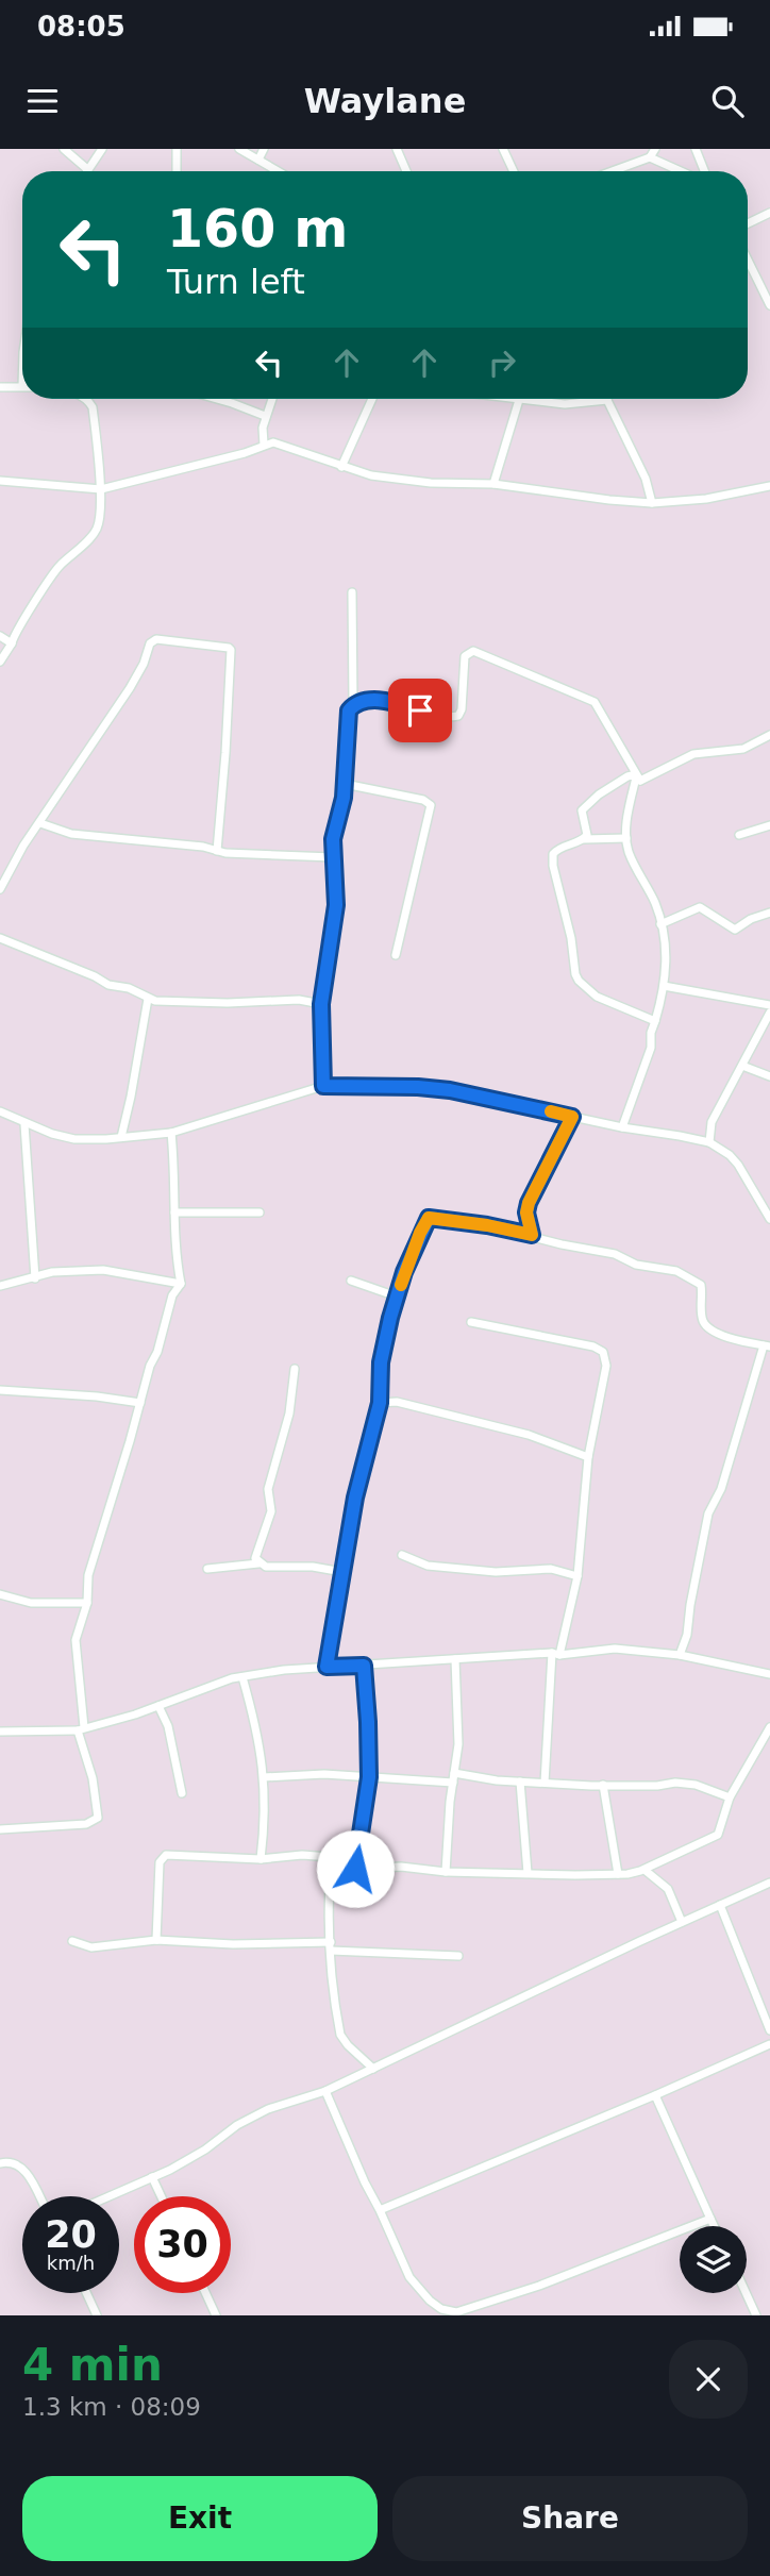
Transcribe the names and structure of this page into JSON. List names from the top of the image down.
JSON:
{
  "page": {
    "status": "08:05",
    "header": "Waylane",
    "turn": ["160 m", "Turn left"],
    "speed": "20 km/h",
    "limit": "30",
    "heading": ["4 min", "1.3 km · 08:09"],
    "buttons": ["Exit", "Share"]
  }
}
